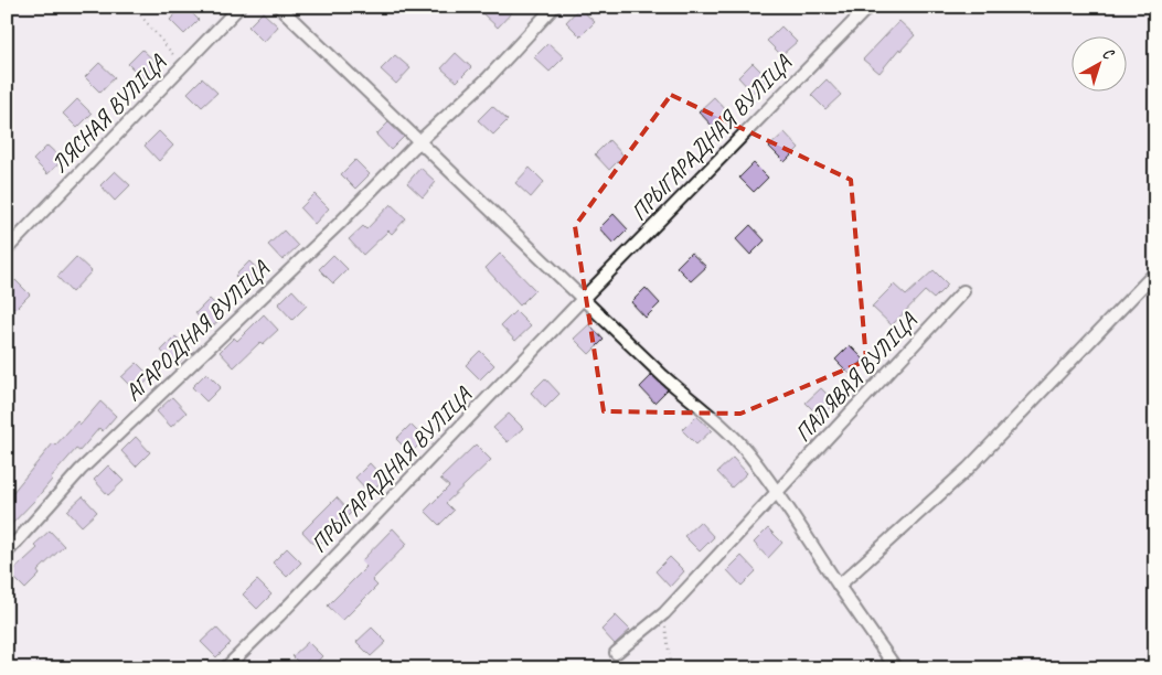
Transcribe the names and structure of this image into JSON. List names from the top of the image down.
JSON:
{
  "streets": {
    "street": [
      "ЛЯСНАЯ ВУЛІЦА",
      "ПРЫГАРАДНАЯ ВУЛІЦА",
      "АГАРОДНАЯ ВУЛІЦА",
      "ПАЛЯВАЯ ВУЛІЦА"
    ]
  },
  "north": "top right"
}
